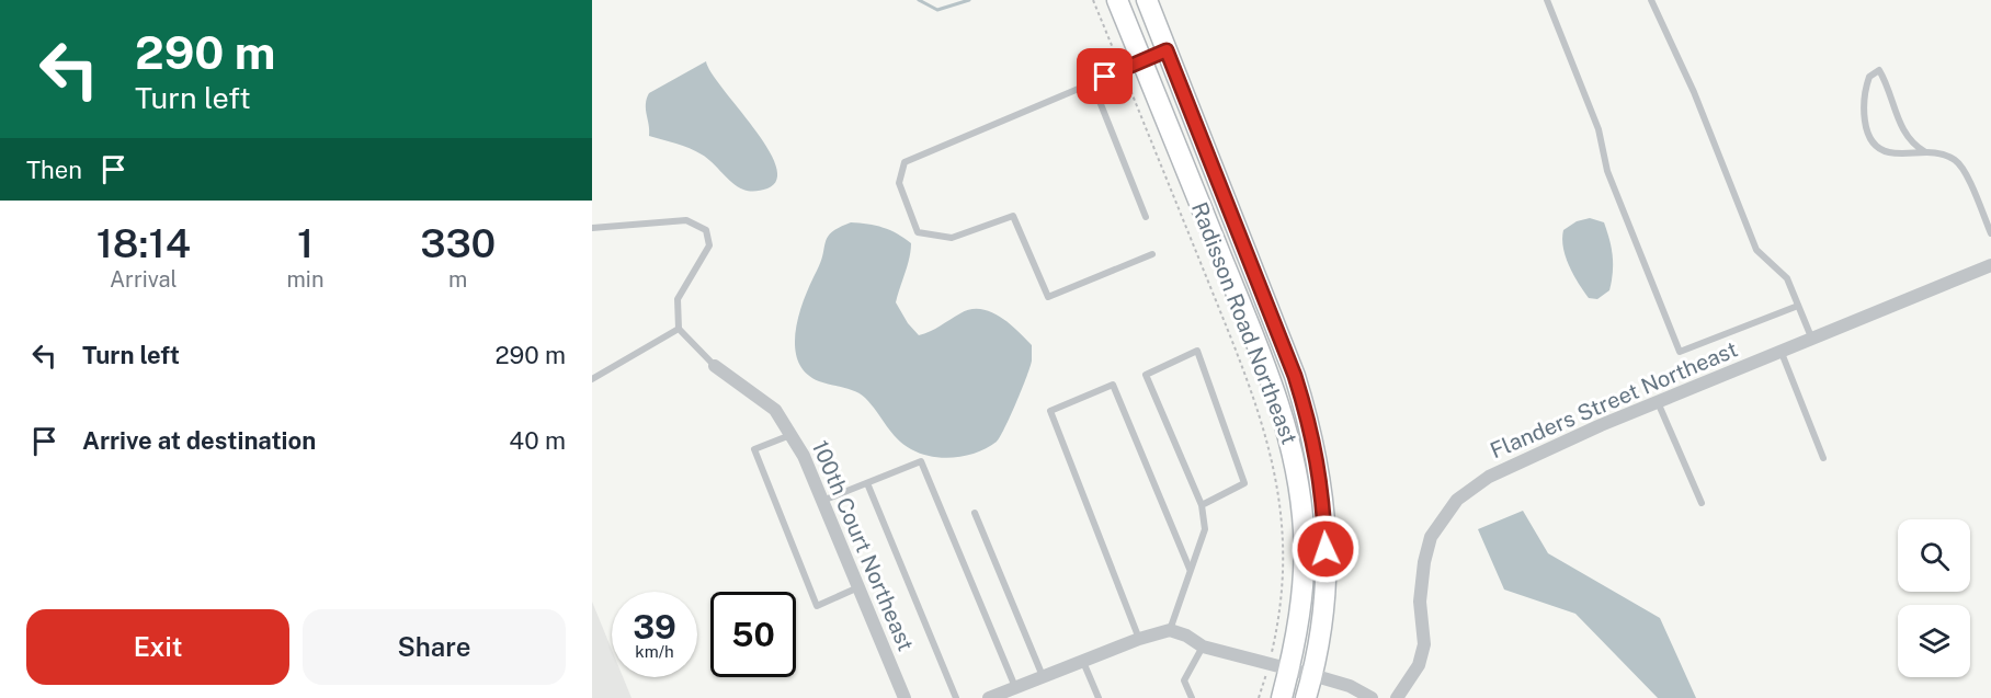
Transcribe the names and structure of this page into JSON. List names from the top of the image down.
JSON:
{
  "streets": {
    "main road": ["Radisson Road Northeast"],
    "street": ["Flanders Street Northeast", "100th Court Northeast"]
  },
  "page": {
    "turn": ["290 m", "Turn left"],
    "then": "Then",
    "eta": [
      "18:14",
      "Arrival",
      "1",
      "min",
      "330",
      "m"
    ],
    "list": [
      {
        "name": "Turn left",
        "value": "290 m"
      },
      {
        "name": "Arrive at destination",
        "value": "40 m"
      }
    ],
    "speed": "39 km/h",
    "limit": "50",
    "buttons": ["Exit", "Share"]
  }
}
